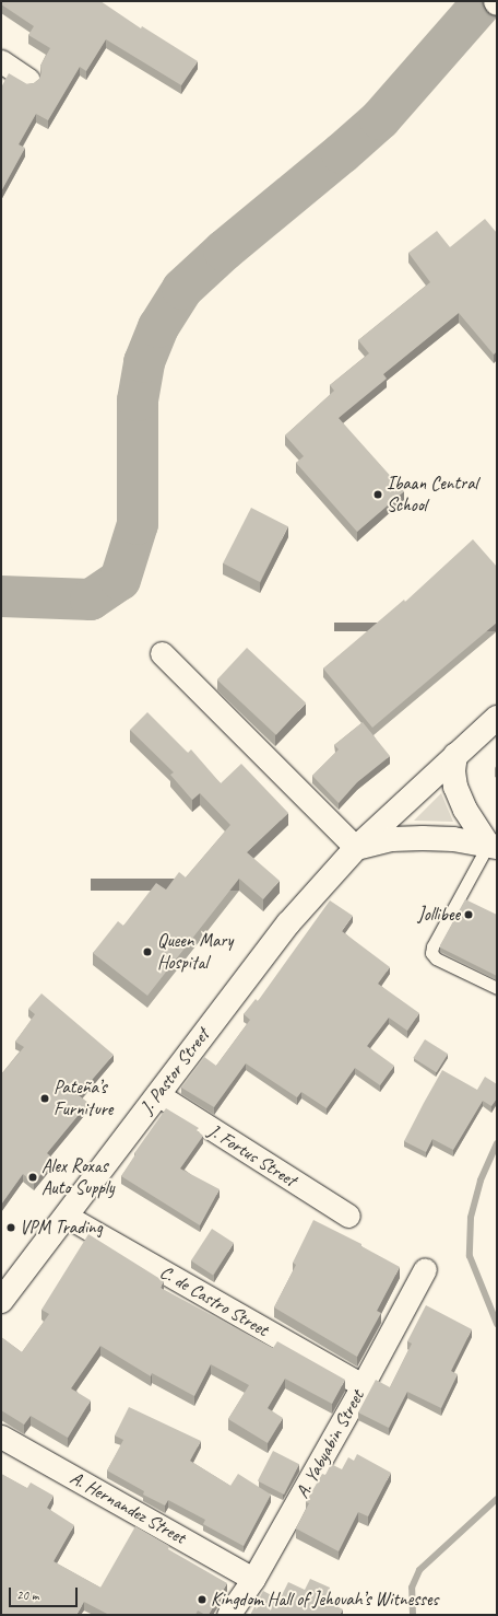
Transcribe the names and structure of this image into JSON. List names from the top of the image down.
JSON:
{
  "streets": {
    "main road": ["J. Pastor Street"],
    "street": [
      "J. Fortus Street",
      "C. de Castro Street",
      "A. Yabyabin Street",
      "A. Hernandez Street"
    ]
  },
  "crossings": [
    ["J. Pastor Street", "J. Fortus Street"],
    ["J. Pastor Street", "C. de Castro Street"],
    ["C. de Castro Street", "A. Yabyabin Street"],
    ["A. Yabyabin Street", "A. Hernandez Street"]
  ],
  "places": [
    "Ibaan Central School",
    "Jollibee",
    "Queen Mary Hospital",
    "Pateña’s Furniture",
    "Alex Roxas Auto Supply",
    "VPM Trading",
    "Kingdom Hall of Jehovah’s Witnesses"
  ],
  "scale_bar": "20 m"
}
